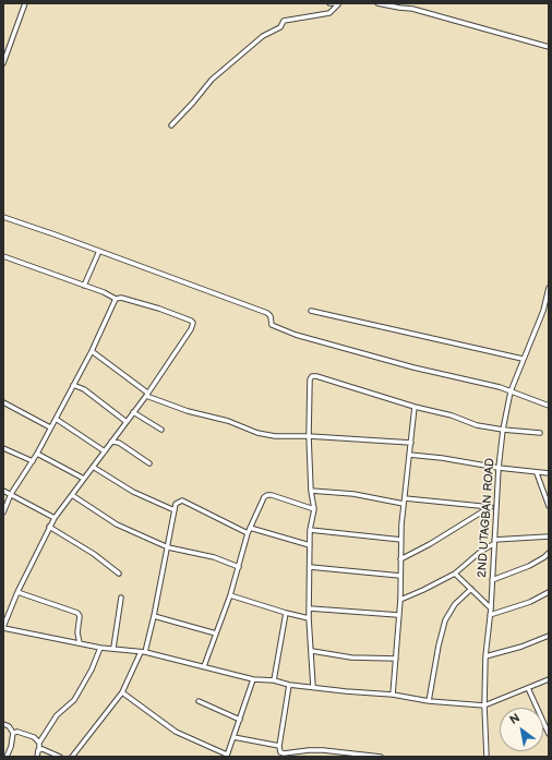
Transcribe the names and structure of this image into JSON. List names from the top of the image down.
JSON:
{
  "streets": {
    "street": ["2ND UTAGBAN ROAD"]
  },
  "north": "top left"
}
